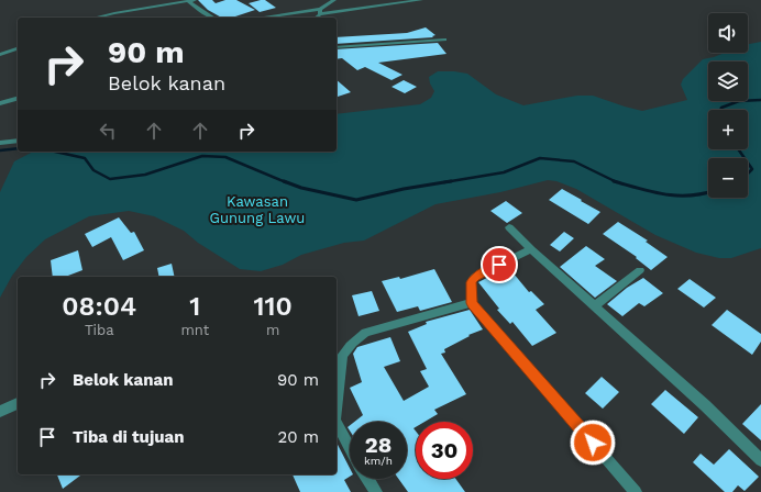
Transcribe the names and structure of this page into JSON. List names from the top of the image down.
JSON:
{
  "parks": ["Kawasan Gunung Lawu"],
  "page": {
    "map_buttons": ["+", "−"],
    "turn": ["90 m", "Belok kanan"],
    "eta": [
      "08:04",
      "Tiba",
      "1",
      "mnt",
      "110",
      "m"
    ],
    "list": [
      {
        "name": "Belok kanan",
        "value": "90 m"
      },
      {
        "name": "Tiba di tujuan",
        "value": "20 m"
      }
    ],
    "speed": "28 km/h",
    "limit": "30"
  }
}
